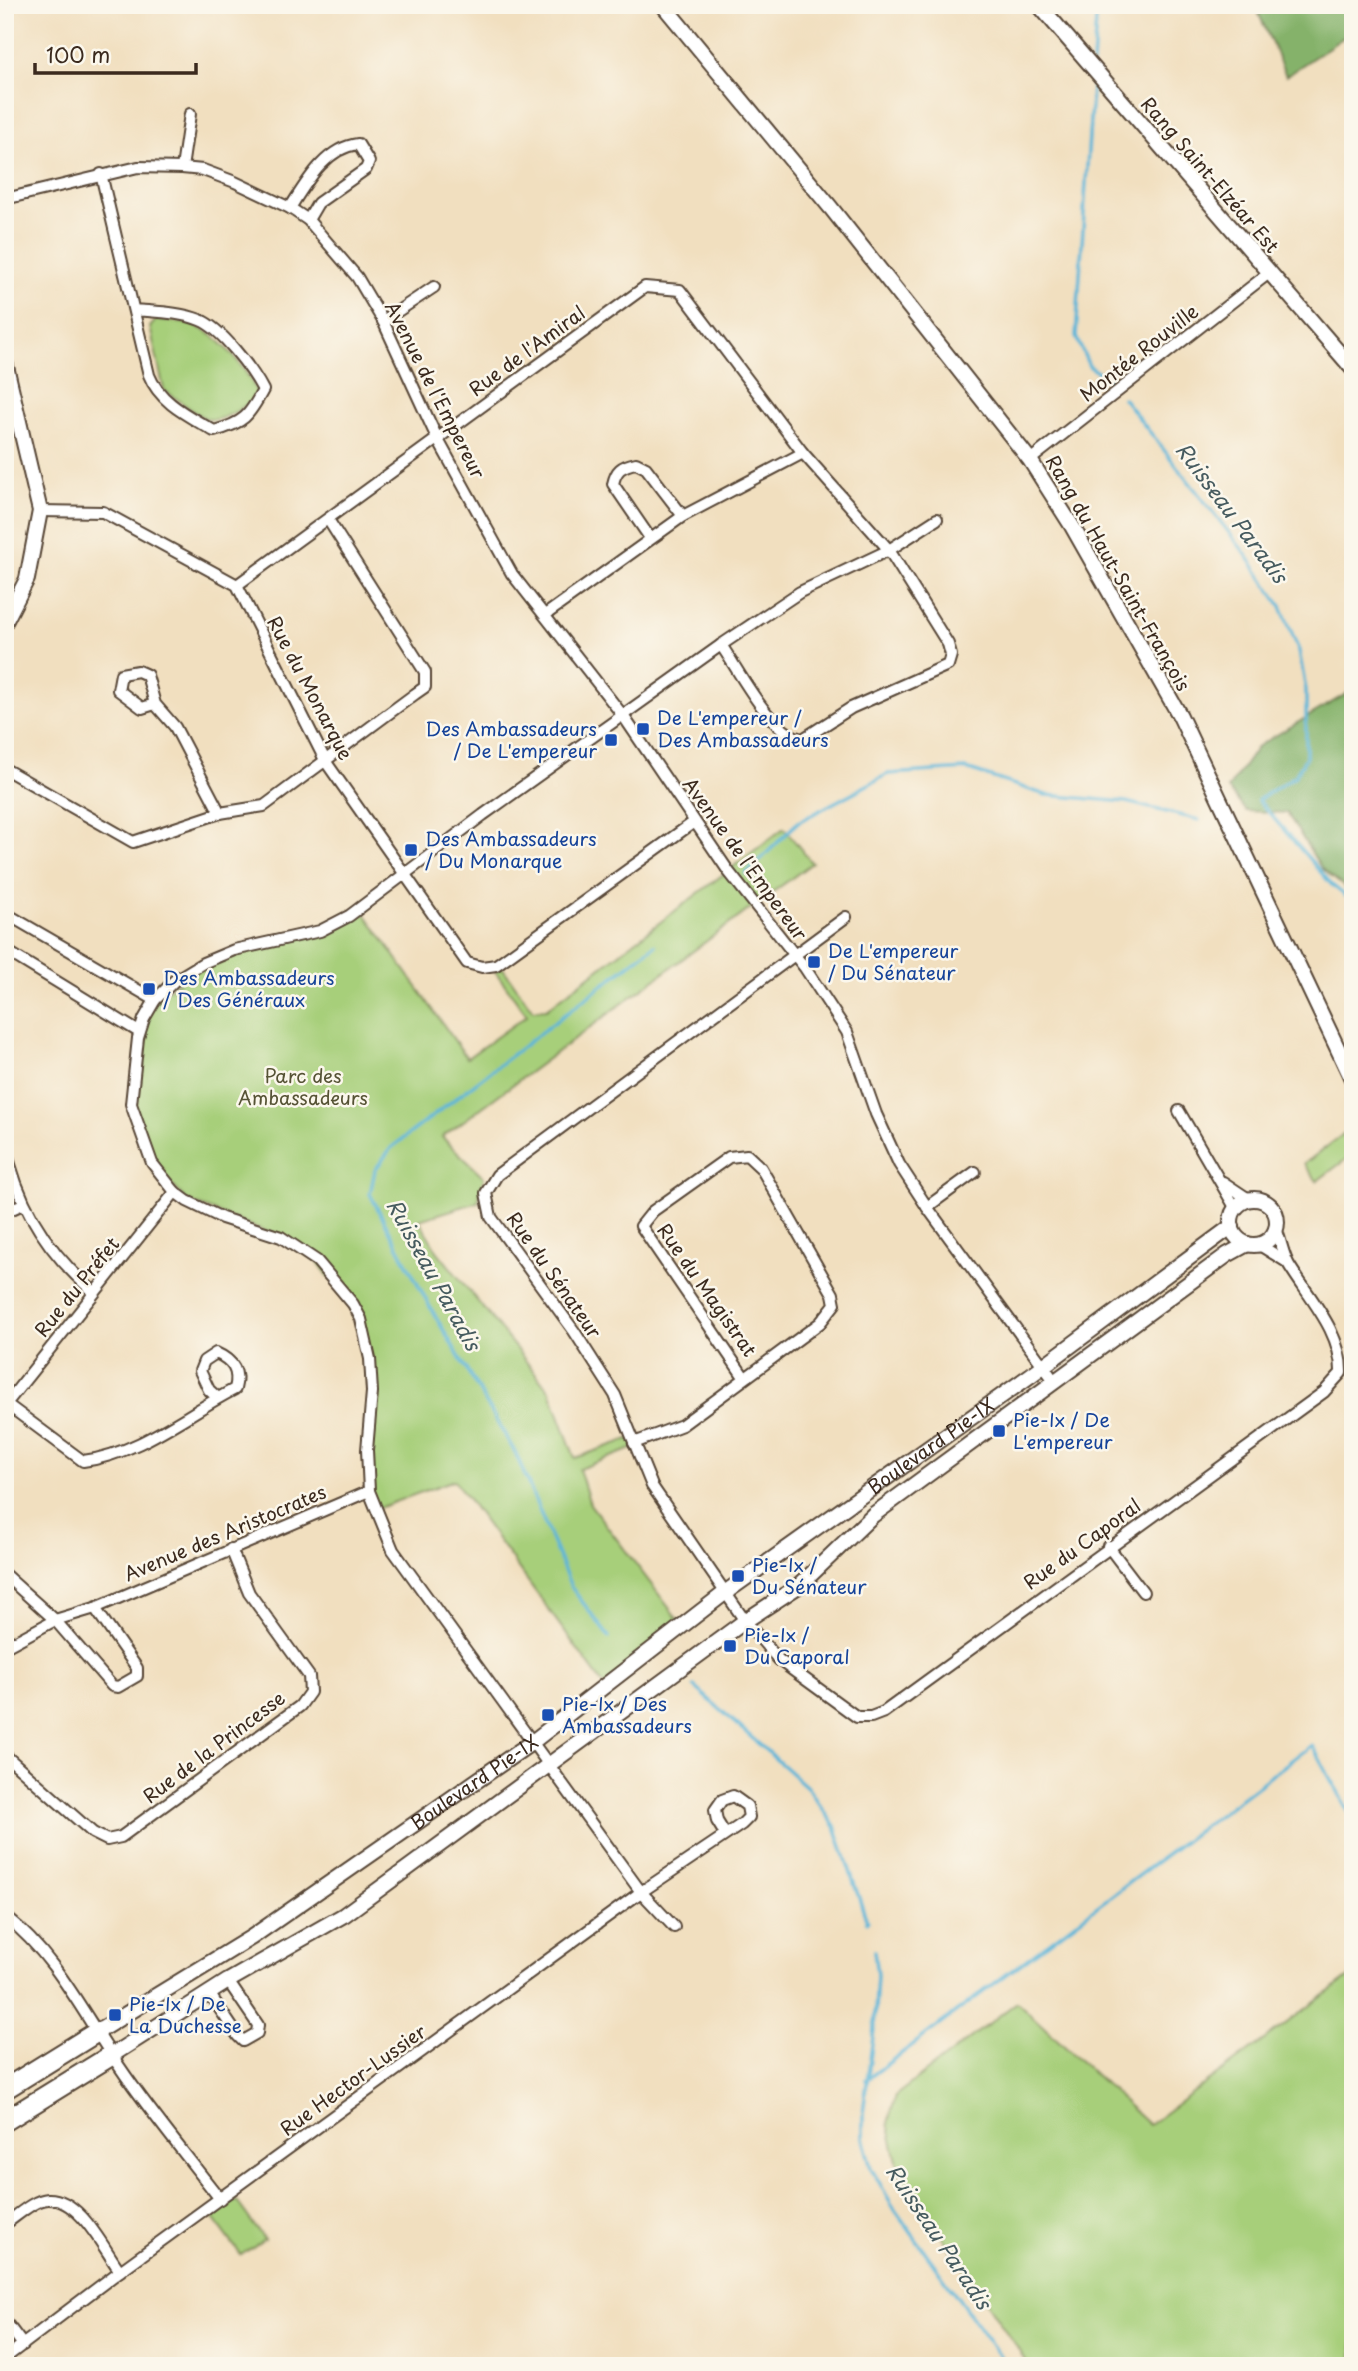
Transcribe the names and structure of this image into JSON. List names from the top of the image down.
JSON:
{
  "streets": {
    "highway": ["Boulevard Pie-IX"],
    "street": [
      "Rang Saint-Elzéar Est",
      "Rue de l'Amiral",
      "Montée Rouville",
      "Avenue de l'Empereur",
      "Rang du Haut-Saint-François",
      "Rue du Monarque",
      "Rue du Sénateur",
      "Rue du Préfet",
      "Rue du Magistrat",
      "Avenue des Aristocrates",
      "Rue du Caporal",
      "Rue de la Princesse",
      "Rue Hector-Lussier"
    ]
  },
  "crossings": [
    ["Rang Saint-Elzéar Est", "Montée Rouville"],
    ["Rue de l'Amiral", "Avenue de l'Empereur"],
    ["Rue de l'Amiral", "Rue du Monarque"],
    ["Montée Rouville", "Rang du Haut-Saint-François"],
    ["Avenue de l'Empereur", "Rue du Monarque"],
    ["Avenue de l'Empereur", "Rue du Sénateur"],
    ["Avenue de l'Empereur", "Boulevard Pie-IX"],
    ["Rue du Sénateur", "Rue du Magistrat"],
    ["Rue du Sénateur", "Boulevard Pie-IX"],
    ["Rue du Sénateur", "Rue du Caporal"],
    ["Boulevard Pie-IX", "Rue du Caporal"],
    ["Avenue des Aristocrates", "Rue de la Princesse"]
  ],
  "water": ["Ruisseau Paradis"],
  "parks": ["Parc des Ambassadeurs"],
  "places": {
    "transit": [
      "De L'empereur / Des Ambassadeurs",
      "Des Ambassadeurs / De L'empereur",
      "Des Ambassadeurs / Du Monarque",
      "De L'empereur / Du Sénateur",
      "Des Ambassadeurs / Des Généraux",
      "Pie-Ix / De L'empereur",
      "Pie-Ix / Du Sénateur",
      "Pie-Ix / Du Caporal",
      "Pie-Ix / Des Ambassadeurs",
      "Pie-Ix / De La Duchesse"
    ]
  },
  "scale_bar": "100 m"
}
